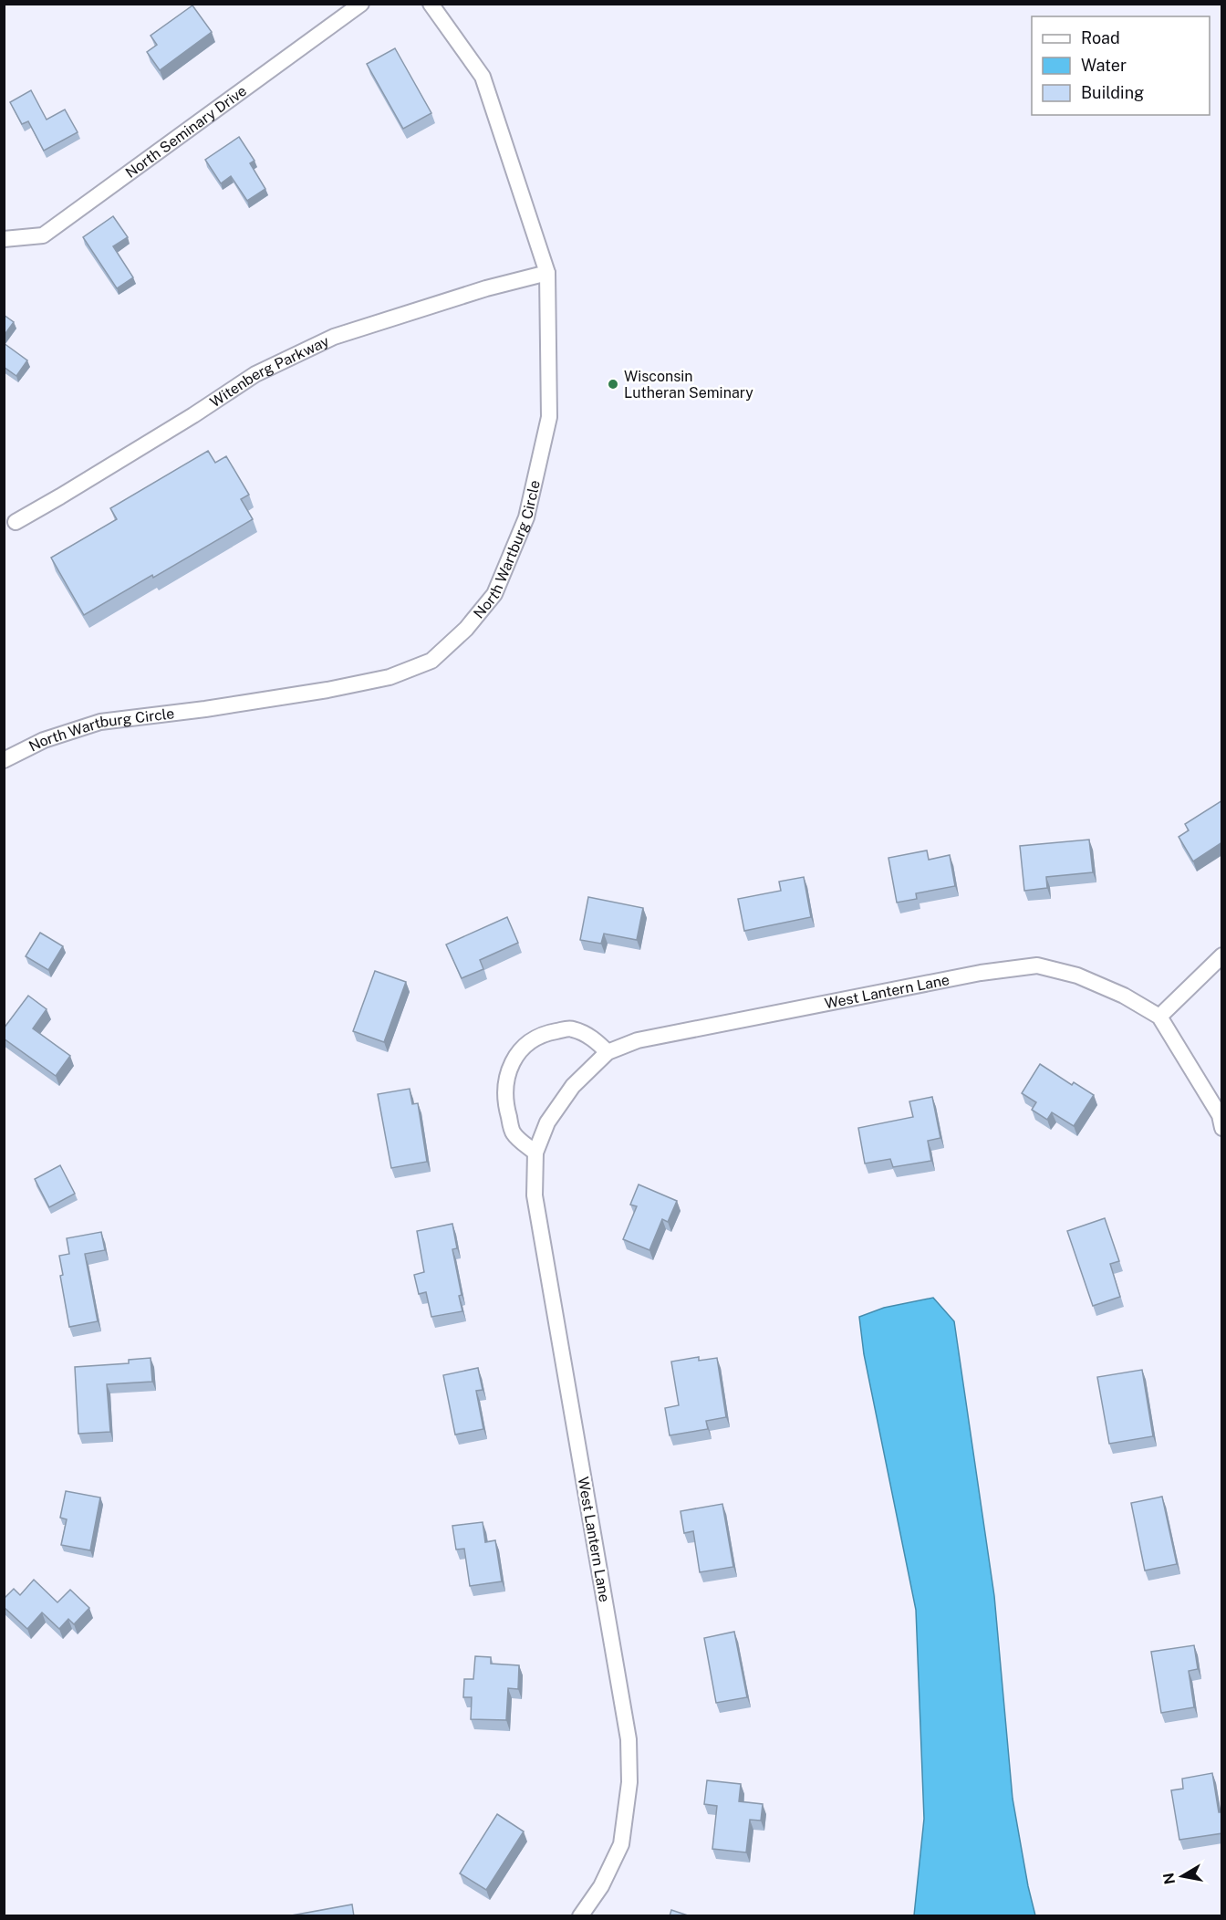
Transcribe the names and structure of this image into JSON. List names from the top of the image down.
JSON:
{
  "streets": {
    "street": [
      "North Seminary Drive",
      "Witenberg Parkway",
      "North Wartburg Circle",
      "West Lantern Lane"
    ]
  },
  "crossings": [
    ["Witenberg Parkway", "North Wartburg Circle"]
  ],
  "places": ["Wisconsin Lutheran Seminary"],
  "legend": ["Road", "Water", "Building"],
  "north": "left"
}
